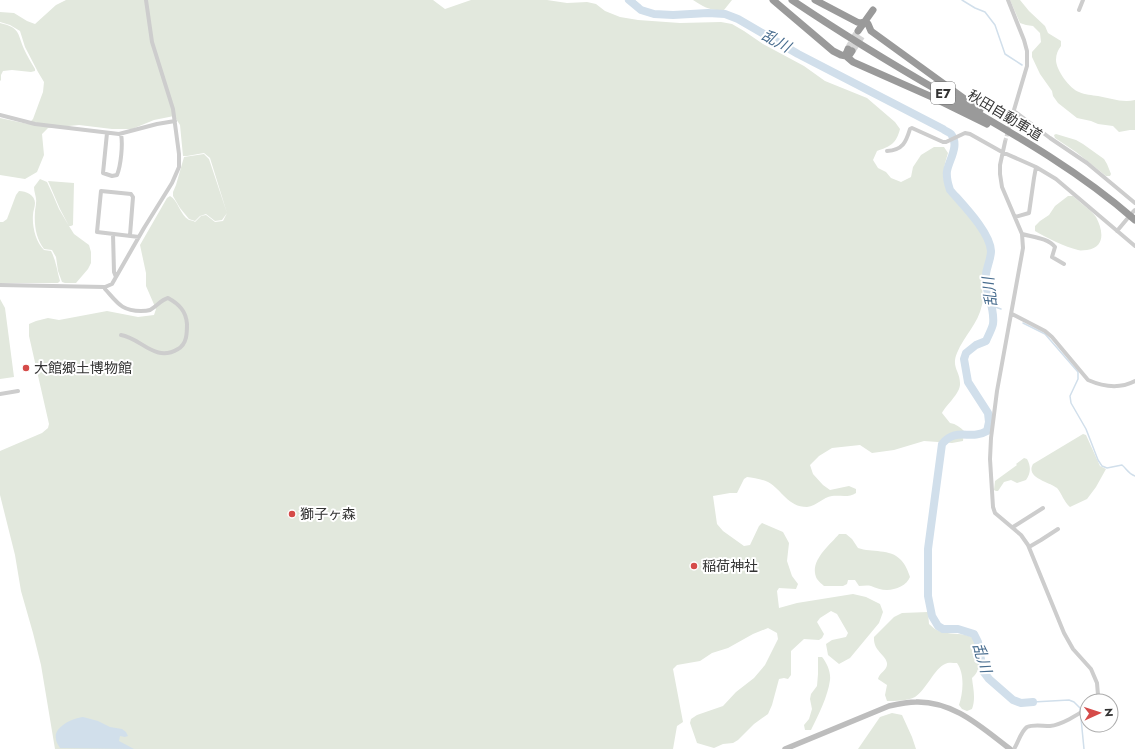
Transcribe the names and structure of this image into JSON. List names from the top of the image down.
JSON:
{
  "streets": {
    "highway": ["E7", "秋田自動車道"]
  },
  "water": ["乱川"],
  "places": ["大館郷土博物館", "獅子ヶ森", "稲荷神社"],
  "north": "right"
}
